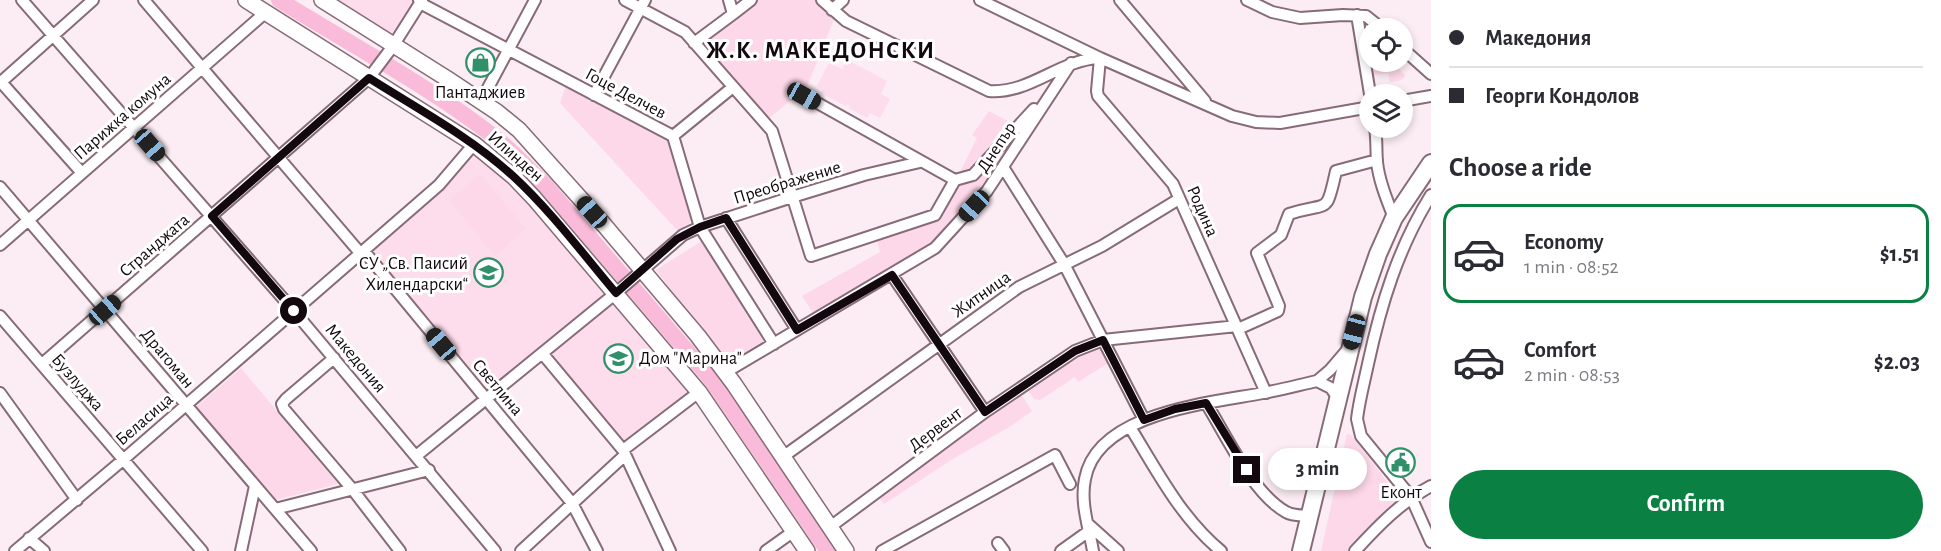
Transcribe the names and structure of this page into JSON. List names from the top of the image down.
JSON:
{
  "streets": {
    "main road": ["Илинден"],
    "street": [
      "Гоце Делчев",
      "Парижка комуна",
      "Днепър",
      "Преображение",
      "Родина",
      "Странджата",
      "Житница",
      "Драгоман",
      "Македония",
      "Бузлуджа",
      "Светлина",
      "Беласица",
      "Дервент"
    ]
  },
  "crossings": [
    ["Гоце Делчев", "Днепър"],
    ["Гоце Делчев", "Преображение"],
    ["Гоце Делчев", "Странджата"],
    ["Парижка комуна", "Илинден"],
    ["Парижка комуна", "Драгоман"],
    ["Парижка комуна", "Македония"],
    ["Парижка комуна", "Светлина"],
    ["Днепър", "Илинден"],
    ["Днепър", "Преображение"],
    ["Илинден", "Преображение"],
    ["Илинден", "Странджата"],
    ["Илинден", "Житница"],
    ["Илинден", "Дервент"],
    ["Преображение", "Македония"],
    ["Преображение", "Светлина"],
    ["Родина", "Житница"],
    ["Родина", "Дервент"],
    ["Странджата", "Драгоман"],
    ["Странджата", "Македония"],
    ["Странджата", "Бузлуджа"],
    ["Странджата", "Светлина"],
    ["Драгоман", "Беласица"],
    ["Македония", "Беласица"],
    ["Бузлуджа", "Беласица"],
    ["Светлина", "Беласица"]
  ],
  "districts": ["Ж.К. МАКЕДОНСКИ"],
  "places": {
    "shop": ["Пантаджиев"],
    "school or university": ["СУ „Св. Паисий Хилендарски“", "Дом \"Марина\""],
    "public building": ["Еконт"]
  },
  "page": {
    "banner": ["Македония", "Георги Кондолов"],
    "heading": "Choose a ride",
    "list": [
      {
        "name": "Economy",
        "note": "1 min · 08:52",
        "value": "$1.51"
      },
      {
        "name": "Comfort",
        "note": "2 min · 08:53",
        "value": "$2.03"
      }
    ],
    "bubble": "3 min",
    "buttons": "Confirm"
  }
}
